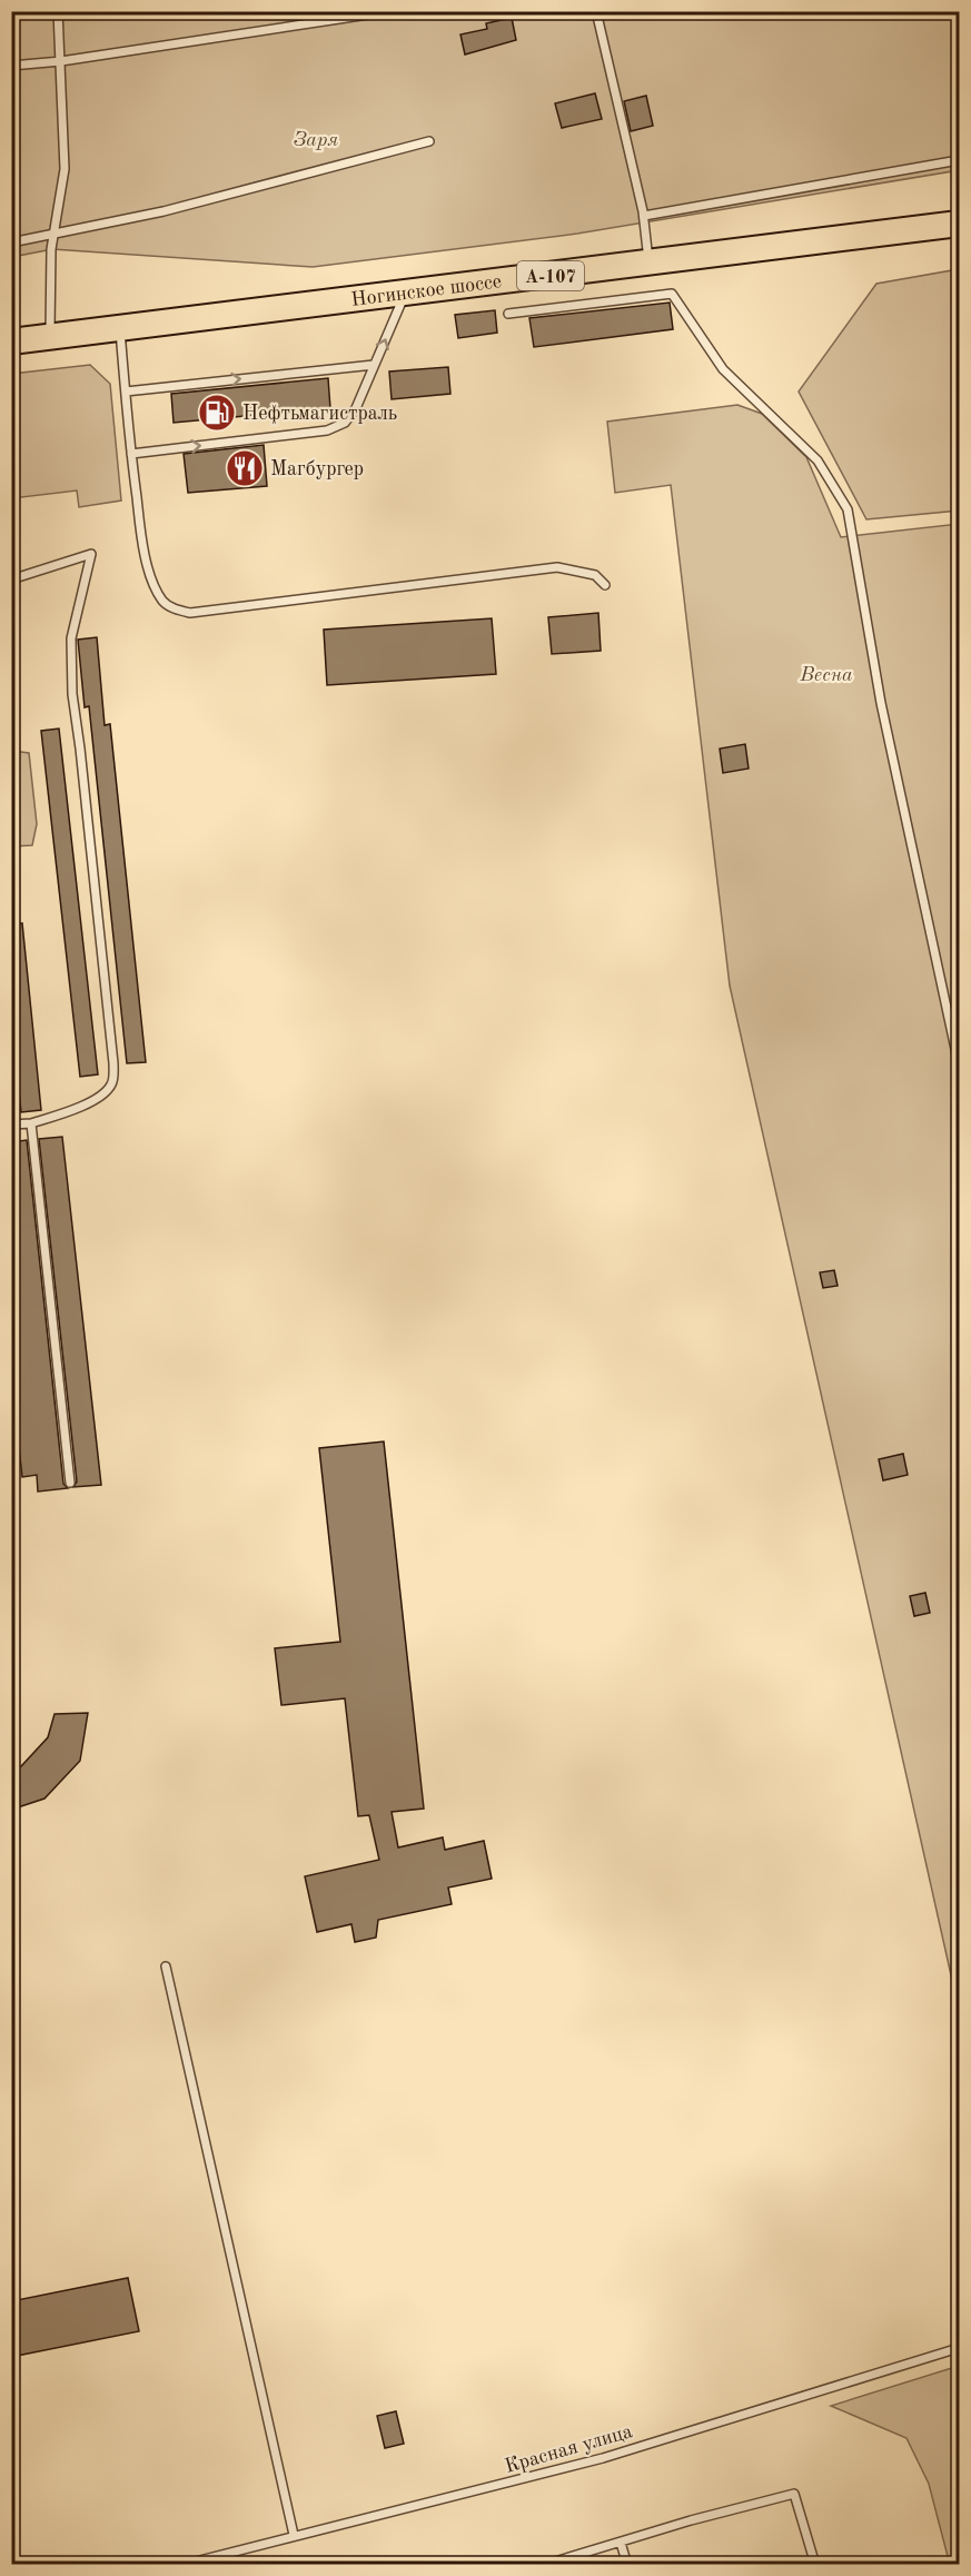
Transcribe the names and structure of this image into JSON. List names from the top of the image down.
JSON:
{
  "streets": {
    "highway": ["А-107", "Ногинское шоссе"],
    "lane": ["Красная улица"]
  },
  "parks": ["Заря", "Весна"],
  "places": {
    "fuel station": ["Нефтьмагистраль"],
    "restaurant": ["Магбургер"]
  }
}
